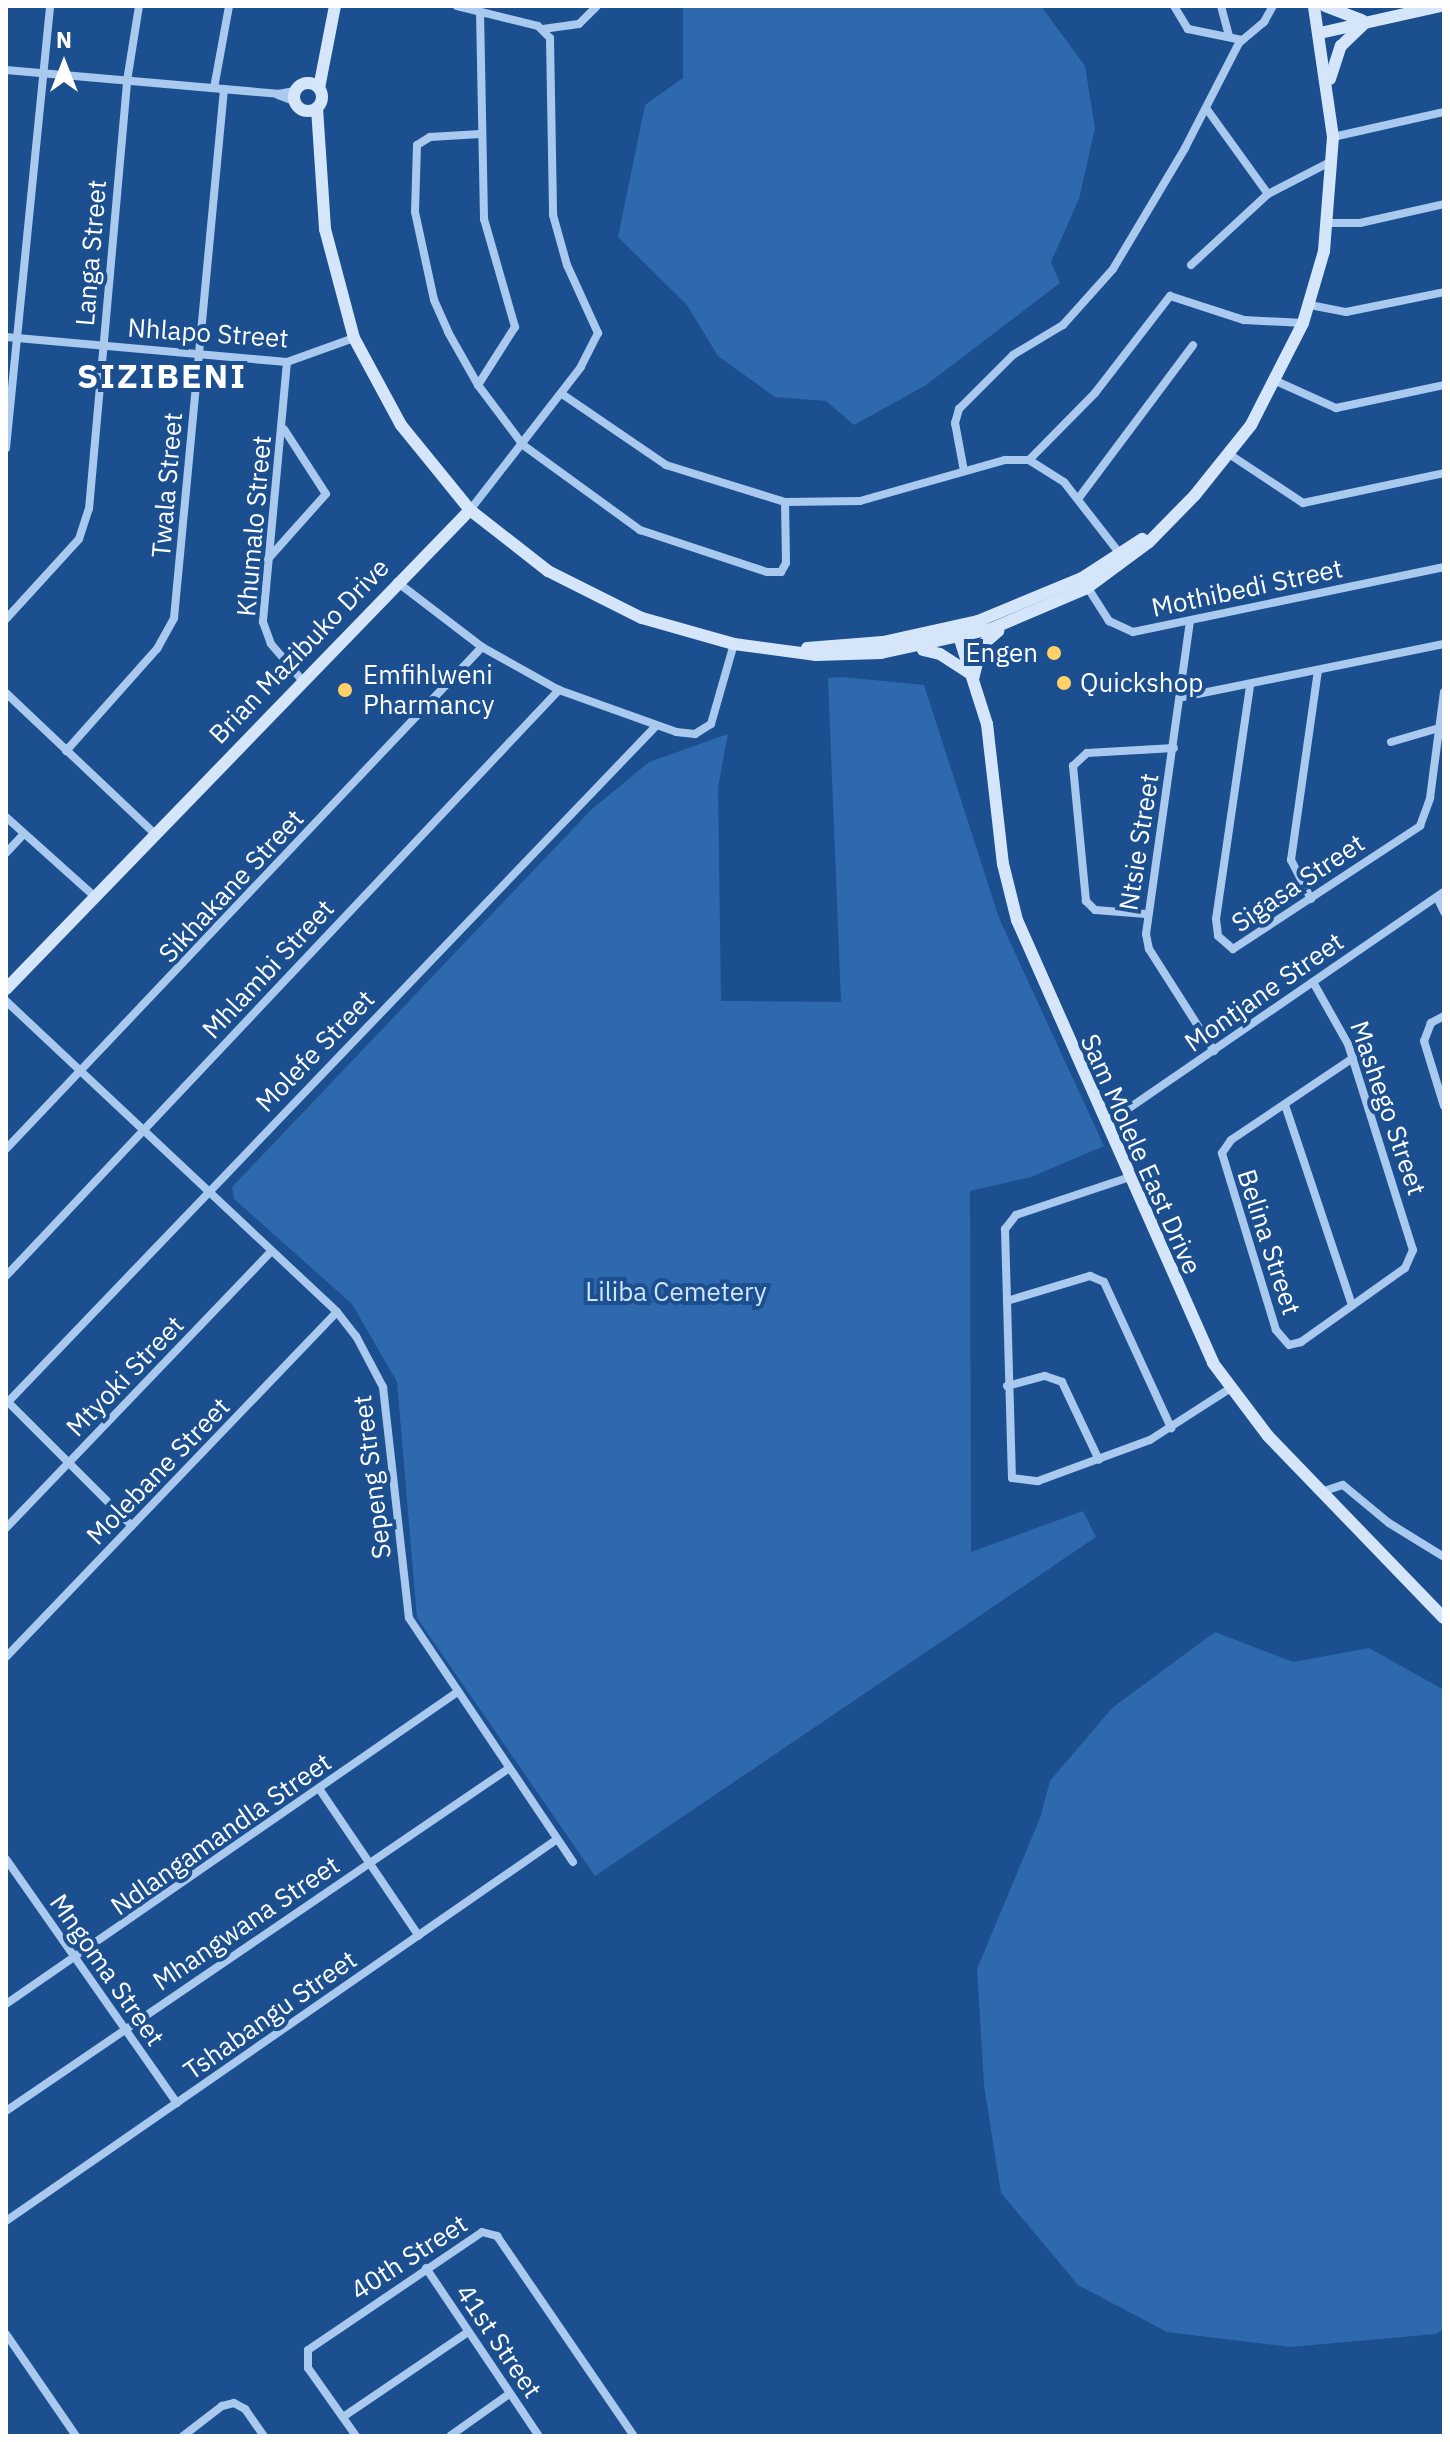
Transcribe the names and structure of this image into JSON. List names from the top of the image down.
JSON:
{
  "streets": {
    "street": [
      "Langa Street",
      "Nhlapo Street",
      "Twala Street",
      "Khumalo Street",
      "Mothibedi Street",
      "Brian Mazibuko Drive",
      "Ntsie Street",
      "Sigasa Street",
      "Sikhakane Street",
      "Mhlambi Street",
      "Montjane Street",
      "Molefe Street",
      "Mashego Street",
      "Sam Molele East Drive",
      "Belina Street",
      "Mtyoki Street",
      "Molebane Street",
      "Sepeng Street",
      "Ndlangamandla Street",
      "Mhangwana Street",
      "Mngoma Street",
      "Tshabangu Street",
      "40th Street",
      "41st Street"
    ]
  },
  "crossings": [
    ["Langa Street", "Nhlapo Street"],
    ["Nhlapo Street", "Twala Street"],
    ["Nhlapo Street", "Khumalo Street"],
    ["Khumalo Street", "Brian Mazibuko Drive"],
    ["Mothibedi Street", "Ntsie Street"],
    ["Ntsie Street", "Montjane Street"],
    ["Sikhakane Street", "Sepeng Street"],
    ["Mhlambi Street", "Sepeng Street"],
    ["Montjane Street", "Mashego Street"],
    ["Montjane Street", "Sam Molele East Drive"],
    ["Molefe Street", "Sepeng Street"],
    ["Mashego Street", "Belina Street"],
    ["Mtyoki Street", "Sepeng Street"],
    ["Molebane Street", "Sepeng Street"],
    ["Sepeng Street", "Ndlangamandla Street"],
    ["Sepeng Street", "Mhangwana Street"],
    ["Sepeng Street", "Tshabangu Street"],
    ["Ndlangamandla Street", "Mngoma Street"],
    ["Mhangwana Street", "Mngoma Street"],
    ["Mngoma Street", "Tshabangu Street"],
    ["40th Street", "41st Street"]
  ],
  "districts": ["SIZIBENI"],
  "parks": ["Liliba Cemetery"],
  "places": ["Engen", "Quickshop", "Emfihlweni Pharmancy"],
  "north": "top"
}
